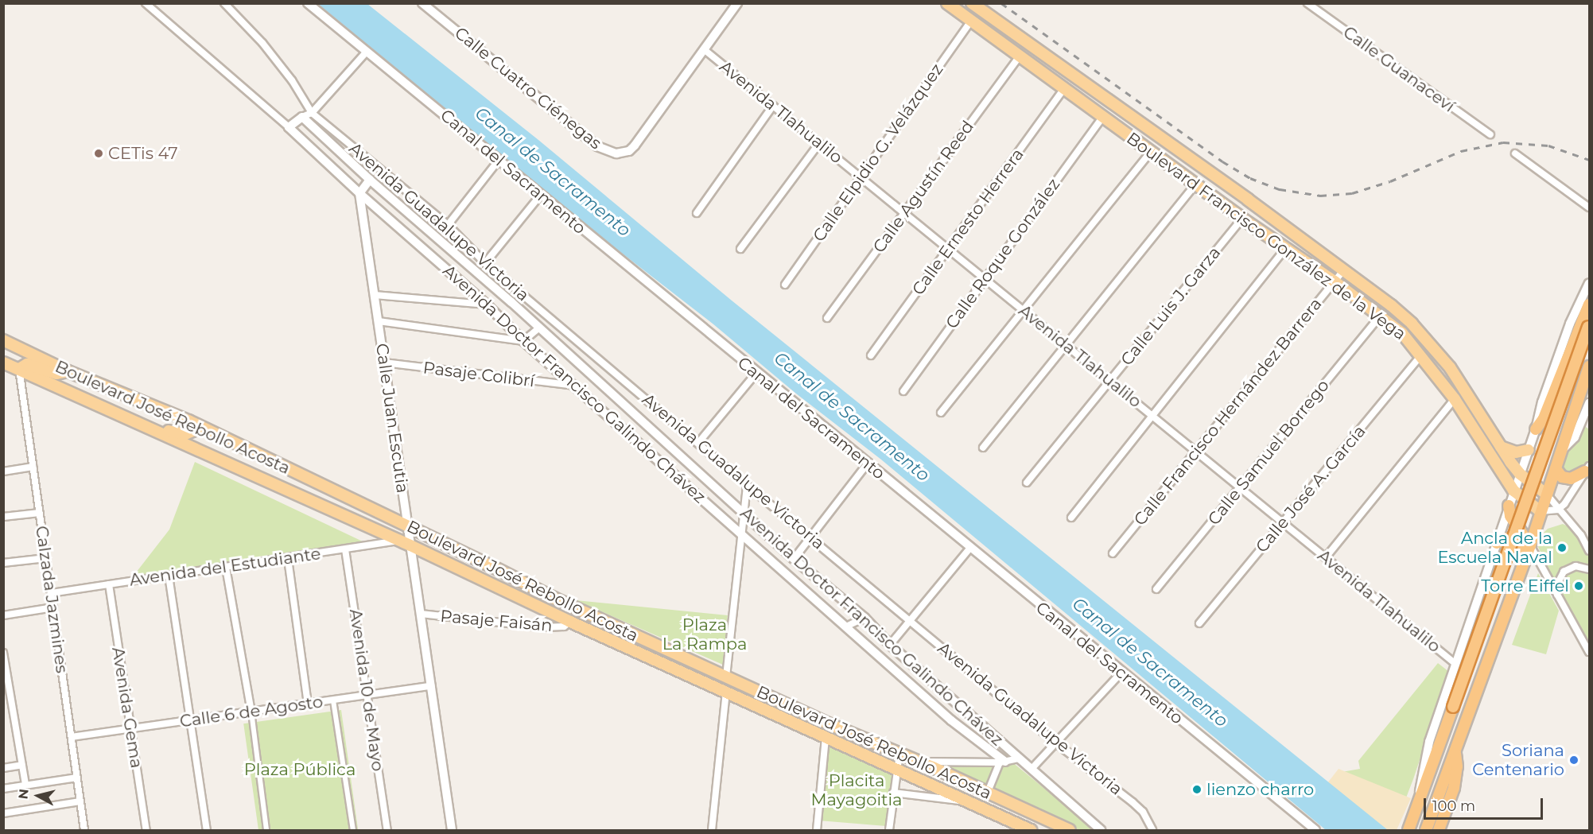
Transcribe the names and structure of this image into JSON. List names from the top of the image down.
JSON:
{
  "streets": {
    "main road": ["Boulevard Francisco González de la Vega", "Boulevard José Rebollo Acosta"],
    "street": [
      "Calle Guanaceví",
      "Calle Cuatro Ciénegas",
      "Avenida Tlahualilo",
      "Calle Elpidio G. Velázquez",
      "Canal del Sacramento",
      "Calle Agustín Reed",
      "Avenida Guadalupe Victoria",
      "Calle Ernesto Herrera",
      "Calle Roque González",
      "Calle Luis J. Garza",
      "Pasaje Colibrí",
      "Avenida Doctor Francisco Galindo Chávez",
      "Calle Francisco Hernández Barrera",
      "Calle Juan Escutia",
      "Calle Samuel Borrego",
      "Calle José A. García",
      "Avenida del Estudiante",
      "Calzada Jazmines",
      "Pasaje Faisán",
      "Avenida 10 de Mayo",
      "Avenida Gema",
      "Calle 6 de Agosto"
    ]
  },
  "crossings": [
    ["Calle Cuatro Ciénegas", "Avenida Tlahualilo"],
    ["Avenida Tlahualilo", "Calle Elpidio G. Velázquez"],
    ["Avenida Tlahualilo", "Calle Agustín Reed"],
    ["Avenida Tlahualilo", "Calle Ernesto Herrera"],
    ["Avenida Tlahualilo", "Calle Roque González"],
    ["Avenida Tlahualilo", "Calle Luis J. Garza"],
    ["Avenida Tlahualilo", "Calle Francisco Hernández Barrera"],
    ["Avenida Tlahualilo", "Calle Samuel Borrego"],
    ["Avenida Tlahualilo", "Calle José A. García"],
    ["Calle Elpidio G. Velázquez", "Boulevard Francisco González de la Vega"],
    ["Calle Agustín Reed", "Boulevard Francisco González de la Vega"],
    ["Calle Ernesto Herrera", "Boulevard Francisco González de la Vega"],
    ["Boulevard Francisco González de la Vega", "Calle Roque González"],
    ["Boulevard Francisco González de la Vega", "Calle Luis J. Garza"],
    ["Boulevard Francisco González de la Vega", "Calle Francisco Hernández Barrera"],
    ["Boulevard Francisco González de la Vega", "Calle Samuel Borrego"],
    ["Boulevard Francisco González de la Vega", "Calle José A. García"],
    ["Pasaje Colibrí", "Avenida Doctor Francisco Galindo Chávez"],
    ["Pasaje Colibrí", "Calle Juan Escutia"],
    ["Avenida Doctor Francisco Galindo Chávez", "Calle Juan Escutia"],
    ["Boulevard José Rebollo Acosta", "Calle Juan Escutia"],
    ["Boulevard José Rebollo Acosta", "Avenida del Estudiante"],
    ["Boulevard José Rebollo Acosta", "Calzada Jazmines"],
    ["Boulevard José Rebollo Acosta", "Pasaje Faisán"],
    ["Calle Juan Escutia", "Pasaje Faisán"],
    ["Calle Juan Escutia", "Calle 6 de Agosto"],
    ["Avenida del Estudiante", "Calzada Jazmines"],
    ["Avenida del Estudiante", "Avenida 10 de Mayo"],
    ["Avenida del Estudiante", "Avenida Gema"],
    ["Calzada Jazmines", "Calle 6 de Agosto"],
    ["Avenida 10 de Mayo", "Calle 6 de Agosto"],
    ["Avenida Gema", "Calle 6 de Agosto"]
  ],
  "water": ["Canal de Sacramento"],
  "parks": ["Plaza La Rampa", "Plaza Pública", "Placita Mayagoitia"],
  "places": [
    "CETis 47",
    "Ancla de la Escuela Naval",
    "Torre Eiffel",
    "Soriana Centenario",
    "lienzo charro"
  ],
  "scale_bar": "100 m",
  "north": "left"
}
